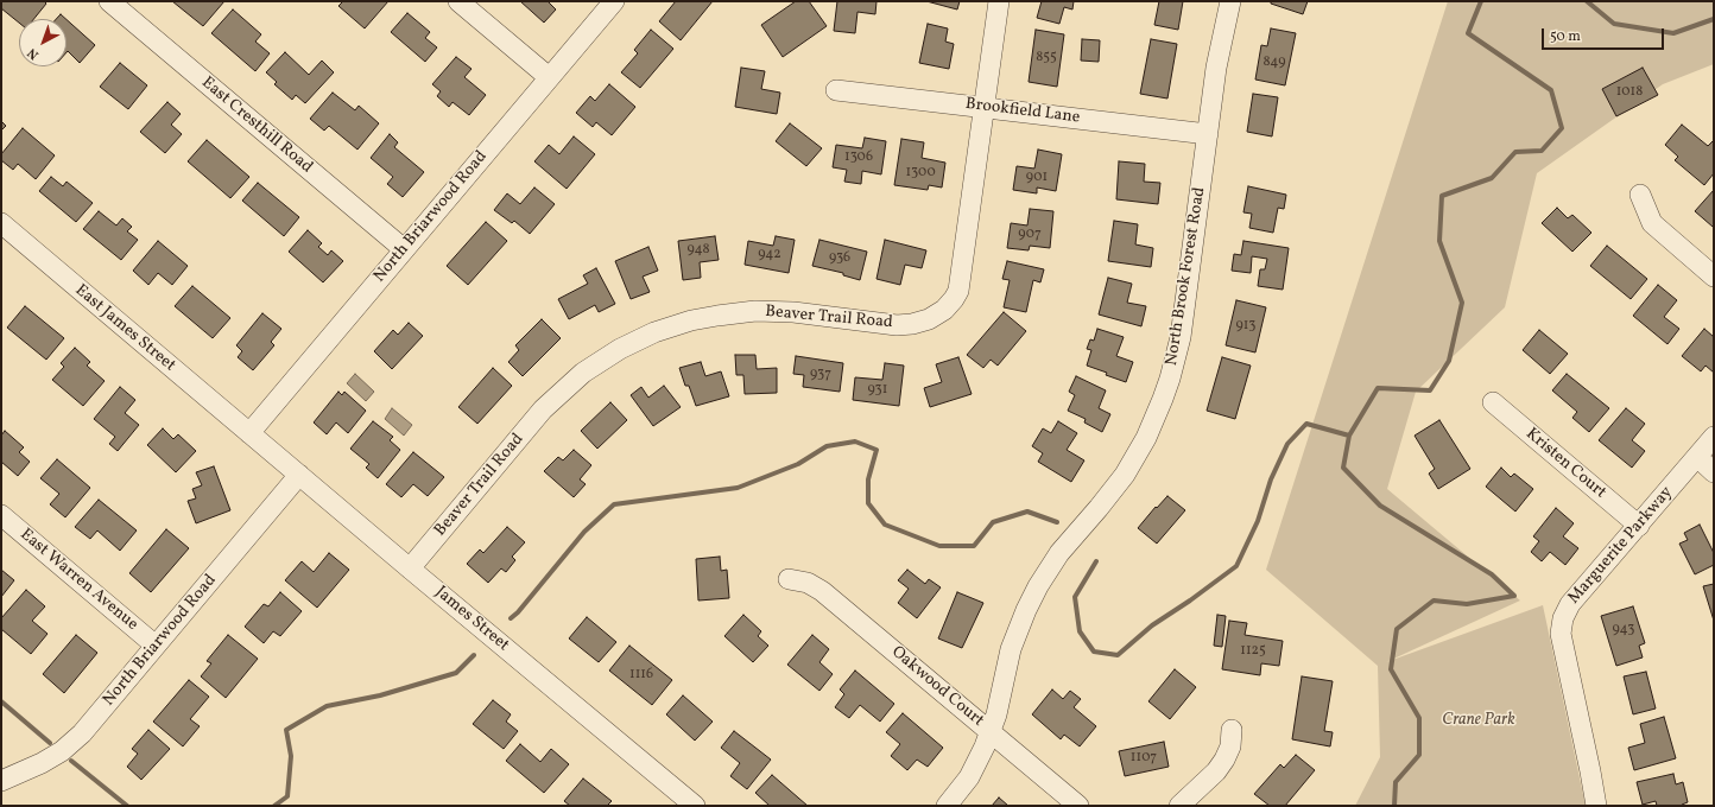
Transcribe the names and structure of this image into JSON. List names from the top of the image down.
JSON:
{
  "streets": {
    "street": [
      "Brookfield Lane",
      "East Cresthill Road",
      "North Briarwood Road",
      "North Brook Forest Road",
      "Beaver Trail Road",
      "East James Street",
      "Kristen Court",
      "Marguerite Parkway",
      "East Warren Avenue",
      "James Street",
      "Oakwood Court"
    ]
  },
  "crossings": [
    ["Brookfield Lane", "North Brook Forest Road"],
    ["Brookfield Lane", "Beaver Trail Road"],
    ["East Cresthill Road", "North Briarwood Road"],
    ["North Briarwood Road", "East James Street"],
    ["North Briarwood Road", "East Warren Avenue"],
    ["North Briarwood Road", "James Street"],
    ["North Brook Forest Road", "Oakwood Court"],
    ["Beaver Trail Road", "James Street"],
    ["East James Street", "James Street"],
    ["Kristen Court", "Marguerite Parkway"]
  ],
  "parks": ["Crane Park"],
  "house_numbers": [
    "855",
    "849",
    "1018",
    "1306",
    "1300",
    "901",
    "907",
    "948",
    "942",
    "936",
    "913",
    "937",
    "931",
    "943",
    "1125",
    "1116",
    "1107"
  ],
  "scale_bar": "50 m",
  "north": "bottom left"
}
